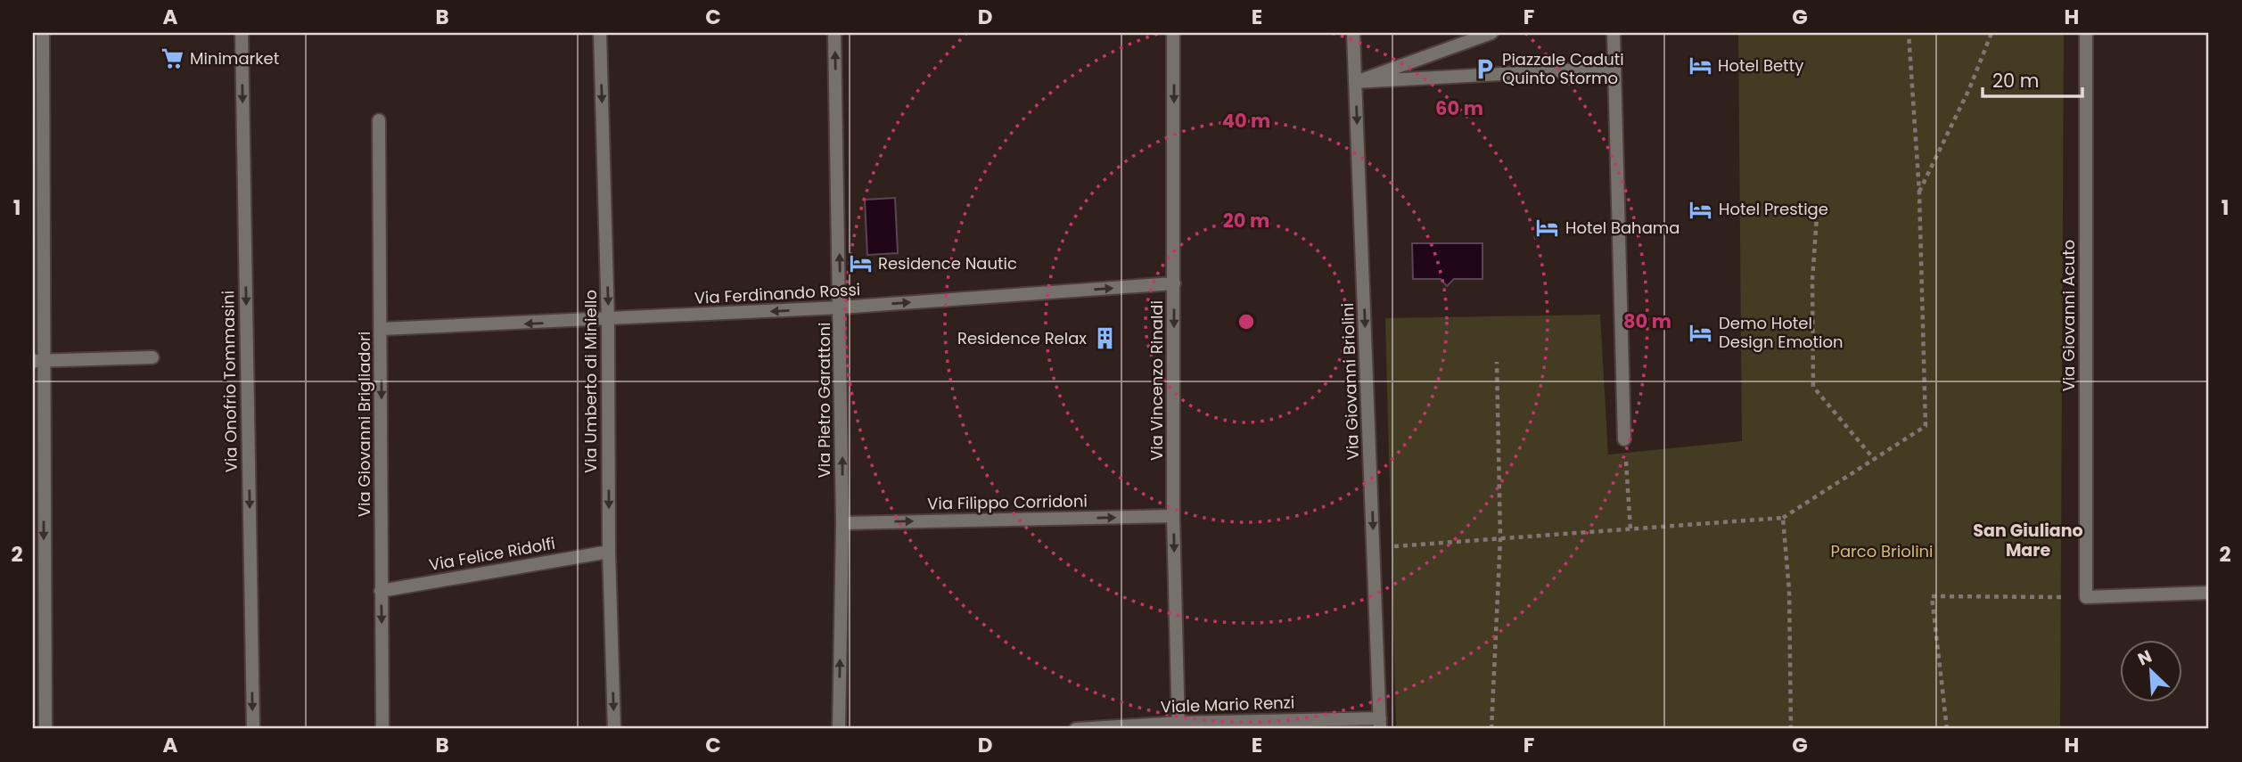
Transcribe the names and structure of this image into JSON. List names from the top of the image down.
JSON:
{
  "streets": {
    "street": [
      "Via Ferdinando Rossi",
      "Via Giovanni Acuto",
      "Via Vincenzo Rinaldi",
      "Via Onofrio Tommasini",
      "Via Umberto di Miniello",
      "Via Giovanni Briolini",
      "Via Pietro Garattoni",
      "Via Giovanni Brigliadori",
      "Via Filippo Corridoni",
      "Via Felice Ridolfi",
      "Viale Mario Renzi"
    ]
  },
  "crossings": [
    ["Via Ferdinando Rossi", "Via Vincenzo Rinaldi"],
    ["Via Ferdinando Rossi", "Via Umberto di Miniello"],
    ["Via Ferdinando Rossi", "Via Pietro Garattoni"],
    ["Via Ferdinando Rossi", "Via Giovanni Brigliadori"],
    ["Via Vincenzo Rinaldi", "Via Filippo Corridoni"],
    ["Via Vincenzo Rinaldi", "Viale Mario Renzi"],
    ["Via Umberto di Miniello", "Via Felice Ridolfi"],
    ["Via Giovanni Briolini", "Viale Mario Renzi"],
    ["Via Pietro Garattoni", "Via Filippo Corridoni"],
    ["Via Giovanni Brigliadori", "Via Felice Ridolfi"]
  ],
  "one_way": [
    "Via Vincenzo Rinaldi",
    "Via Onofrio Tommasini",
    "Via Umberto di Miniello",
    "Via Giovanni Briolini",
    "Via Pietro Garattoni",
    "Via Giovanni Brigliadori",
    "Via Filippo Corridoni"
  ],
  "districts": ["San Giuliano Mare"],
  "parks": ["Parco Briolini"],
  "places": {
    "supermarket": ["Minimarket"],
    "hotel": [
      "Hotel Betty",
      "Hotel Prestige",
      "Hotel Bahama",
      "Residence Nautic",
      "Demo Hotel Design Emotion"
    ],
    "parking": ["Piazzale Caduti Quinto Stormo"],
    "building": ["Residence Relax"]
  },
  "scale_bar": "20 m",
  "north": "top left",
  "grid": {
    "columns": [
      "A",
      "B",
      "C",
      "D",
      "E",
      "F",
      "G",
      "H"
    ],
    "rows": ["1", "2"]
  },
  "rings": [
    "60 m",
    "40 m",
    "20 m",
    "80 m"
  ]
}
